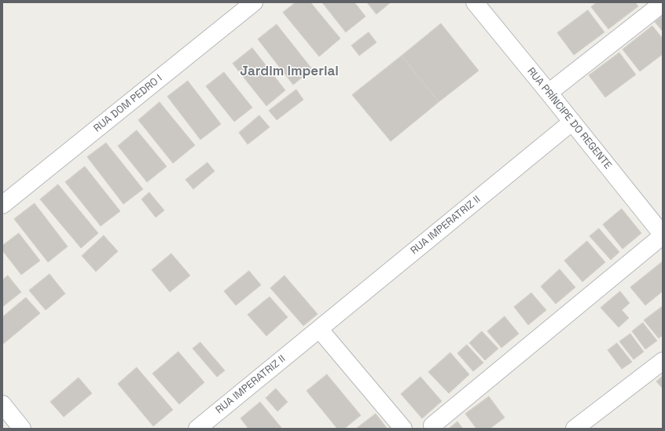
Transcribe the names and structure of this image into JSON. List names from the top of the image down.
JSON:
{
  "streets": {
    "street": ["RUA DOM PEDRO I", "RUA PRÍNCIPE DO REGENTE", "RUA IMPERATRIZ II"]
  },
  "crossings": [
    ["RUA PRÍNCIPE DO REGENTE", "RUA IMPERATRIZ II"]
  ],
  "districts": ["Jardim Imperial"]
}
